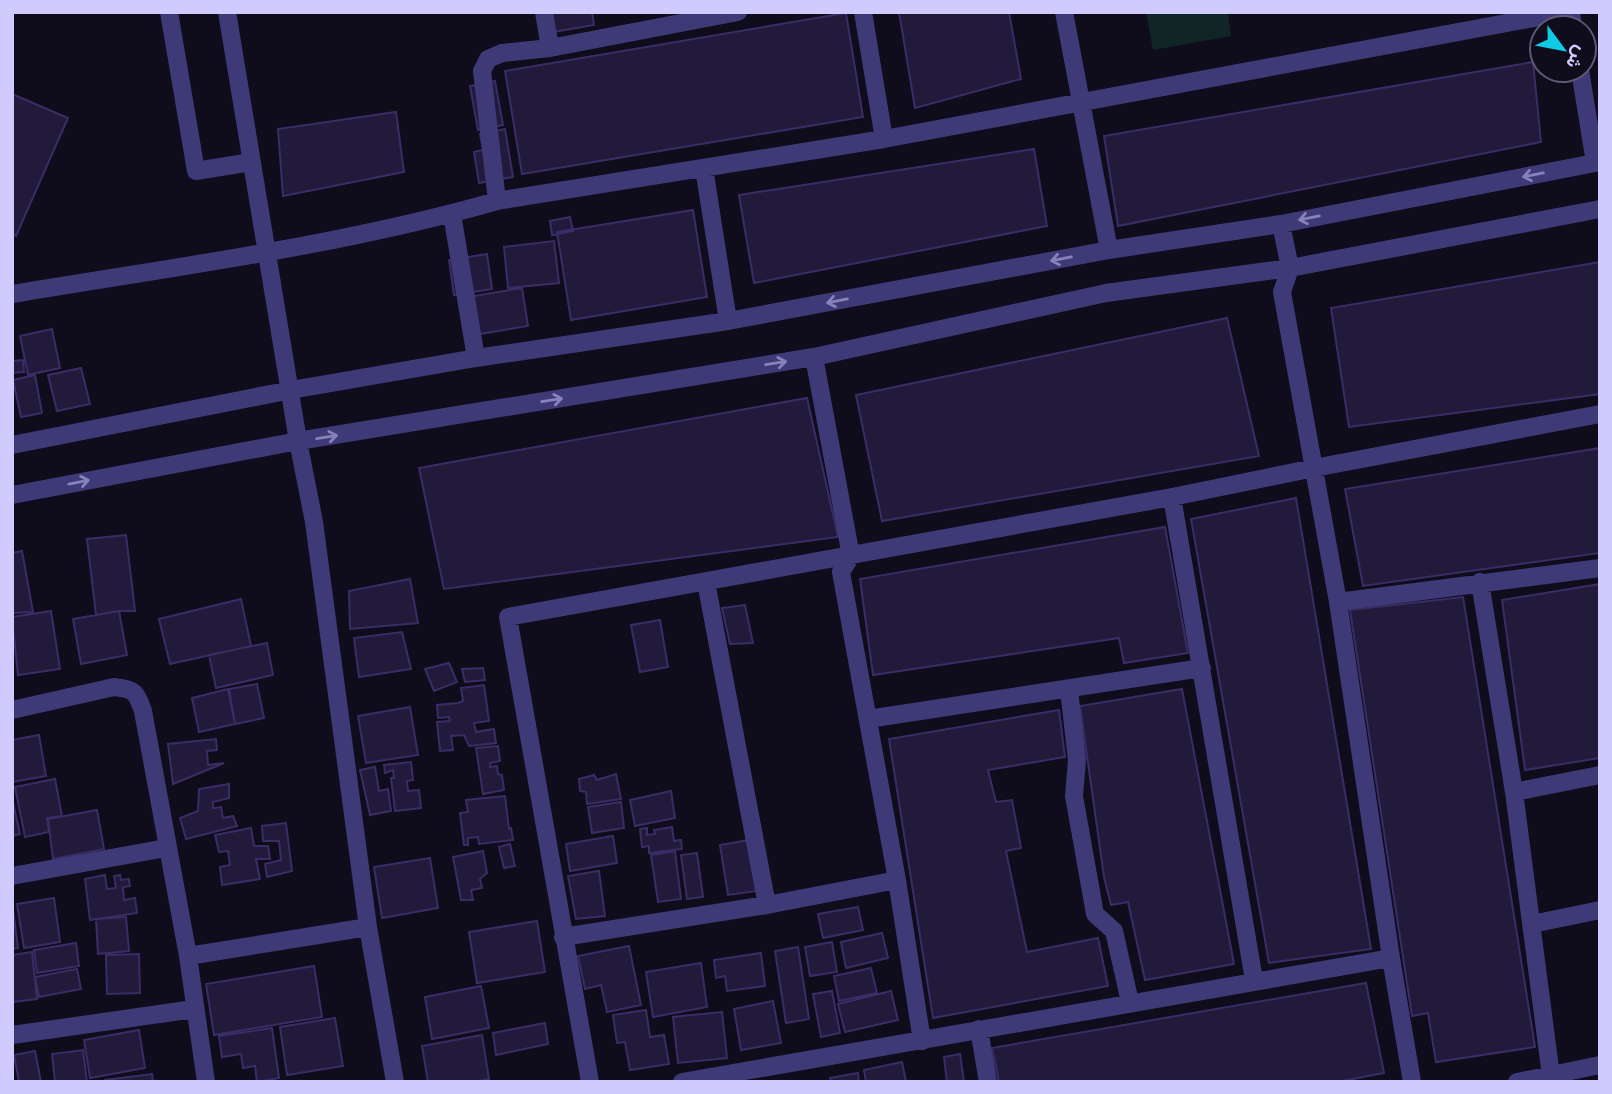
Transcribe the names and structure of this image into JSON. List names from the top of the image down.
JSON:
{
  "north": "bottom right"
}
